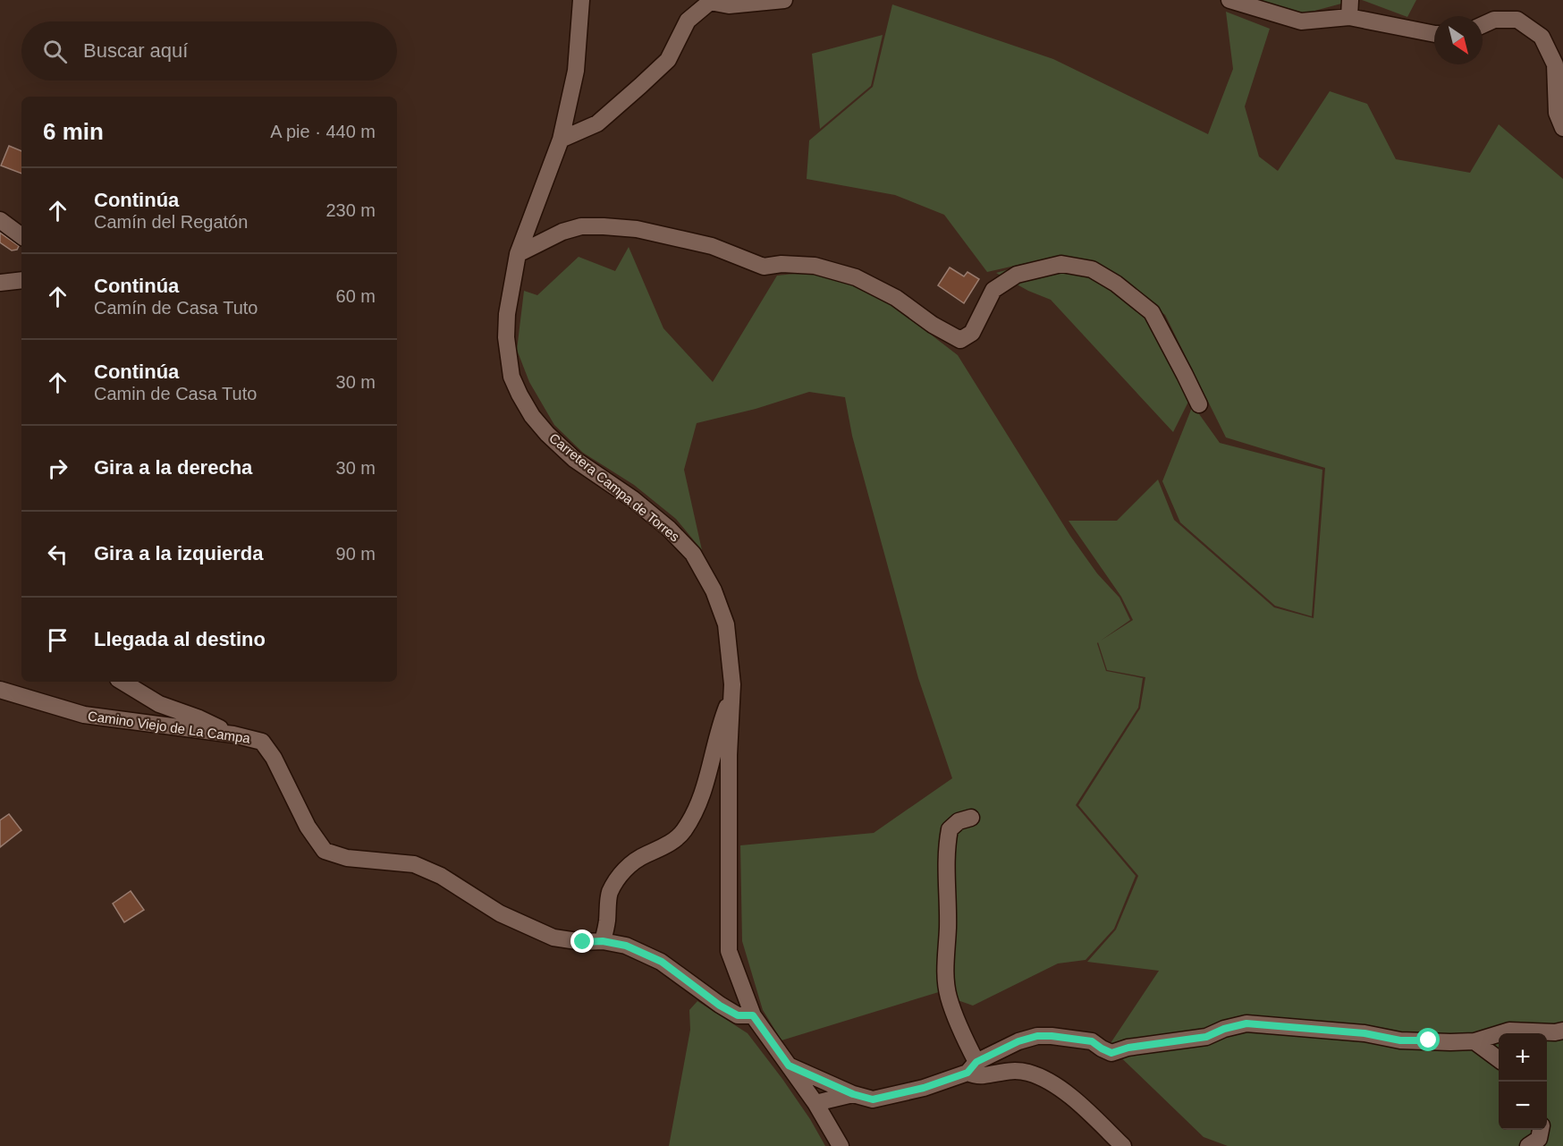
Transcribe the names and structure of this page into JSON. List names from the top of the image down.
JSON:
{
  "streets": {
    "street": ["Carretera Campa de Torres", "Camino Viejo de La Campa"]
  },
  "crossings": [
    ["Carretera Campa de Torres", "Camino Viejo de La Campa"]
  ],
  "north": "bottom right",
  "page": {
    "search": "Buscar aquí",
    "heading": ["6 min", "A pie · 440 m"],
    "list": [
      ["Continúa", "Camín del Regatón", "230 m"],
      ["Continúa", "Camín de Casa Tuto", "60 m"],
      ["Continúa", "Camin de Casa Tuto", "30 m"],
      ["Gira a la derecha", "30 m"],
      ["Gira a la izquierda", "90 m"],
      "Llegada al destino"
    ],
    "map_buttons": ["+", "−"]
  }
}
